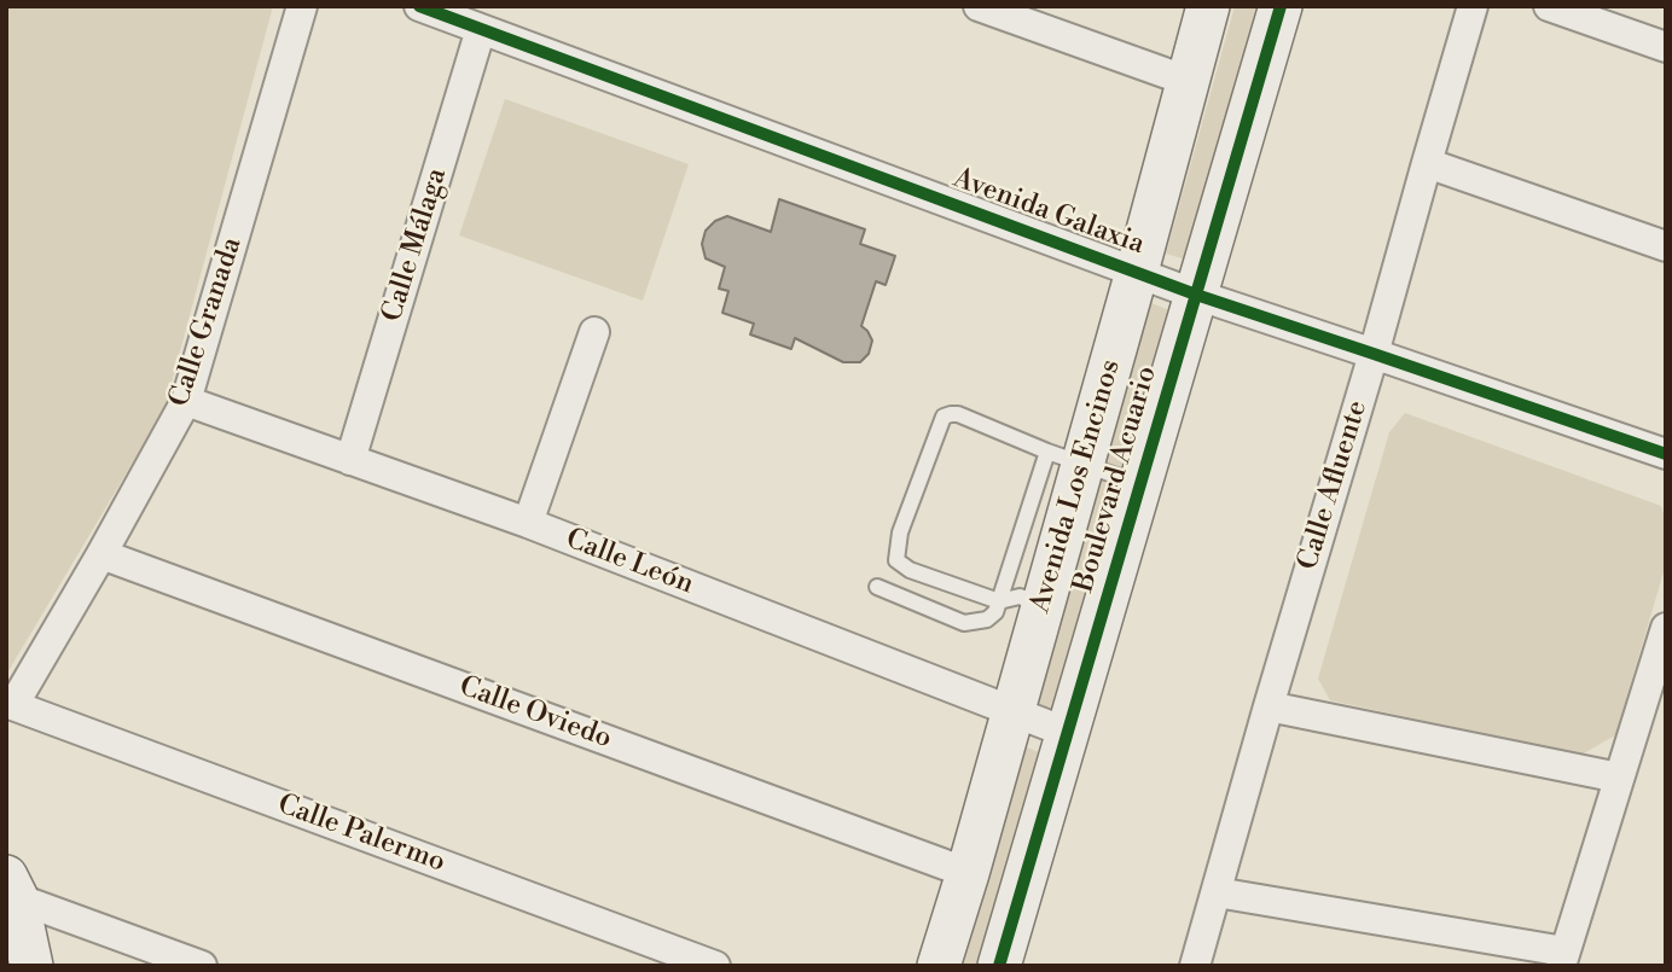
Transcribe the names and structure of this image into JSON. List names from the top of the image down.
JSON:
{
  "streets": {
    "street": [
      "Avenida Galaxia",
      "Calle Málaga",
      "Calle Granada",
      "Boulevard Acuario",
      "Calle Afluente",
      "Avenida Los Encinos",
      "Calle León",
      "Calle Oviedo",
      "Calle Palermo"
    ]
  },
  "crossings": [
    ["Avenida Galaxia", "Calle Málaga"],
    ["Avenida Galaxia", "Boulevard Acuario"],
    ["Avenida Galaxia", "Calle Afluente"],
    ["Avenida Galaxia", "Avenida Los Encinos"],
    ["Calle Málaga", "Calle León"],
    ["Calle Granada", "Calle León"],
    ["Calle Granada", "Calle Oviedo"],
    ["Calle Granada", "Calle Palermo"],
    ["Boulevard Acuario", "Calle León"],
    ["Avenida Los Encinos", "Calle León"],
    ["Avenida Los Encinos", "Calle Oviedo"]
  ]
}
